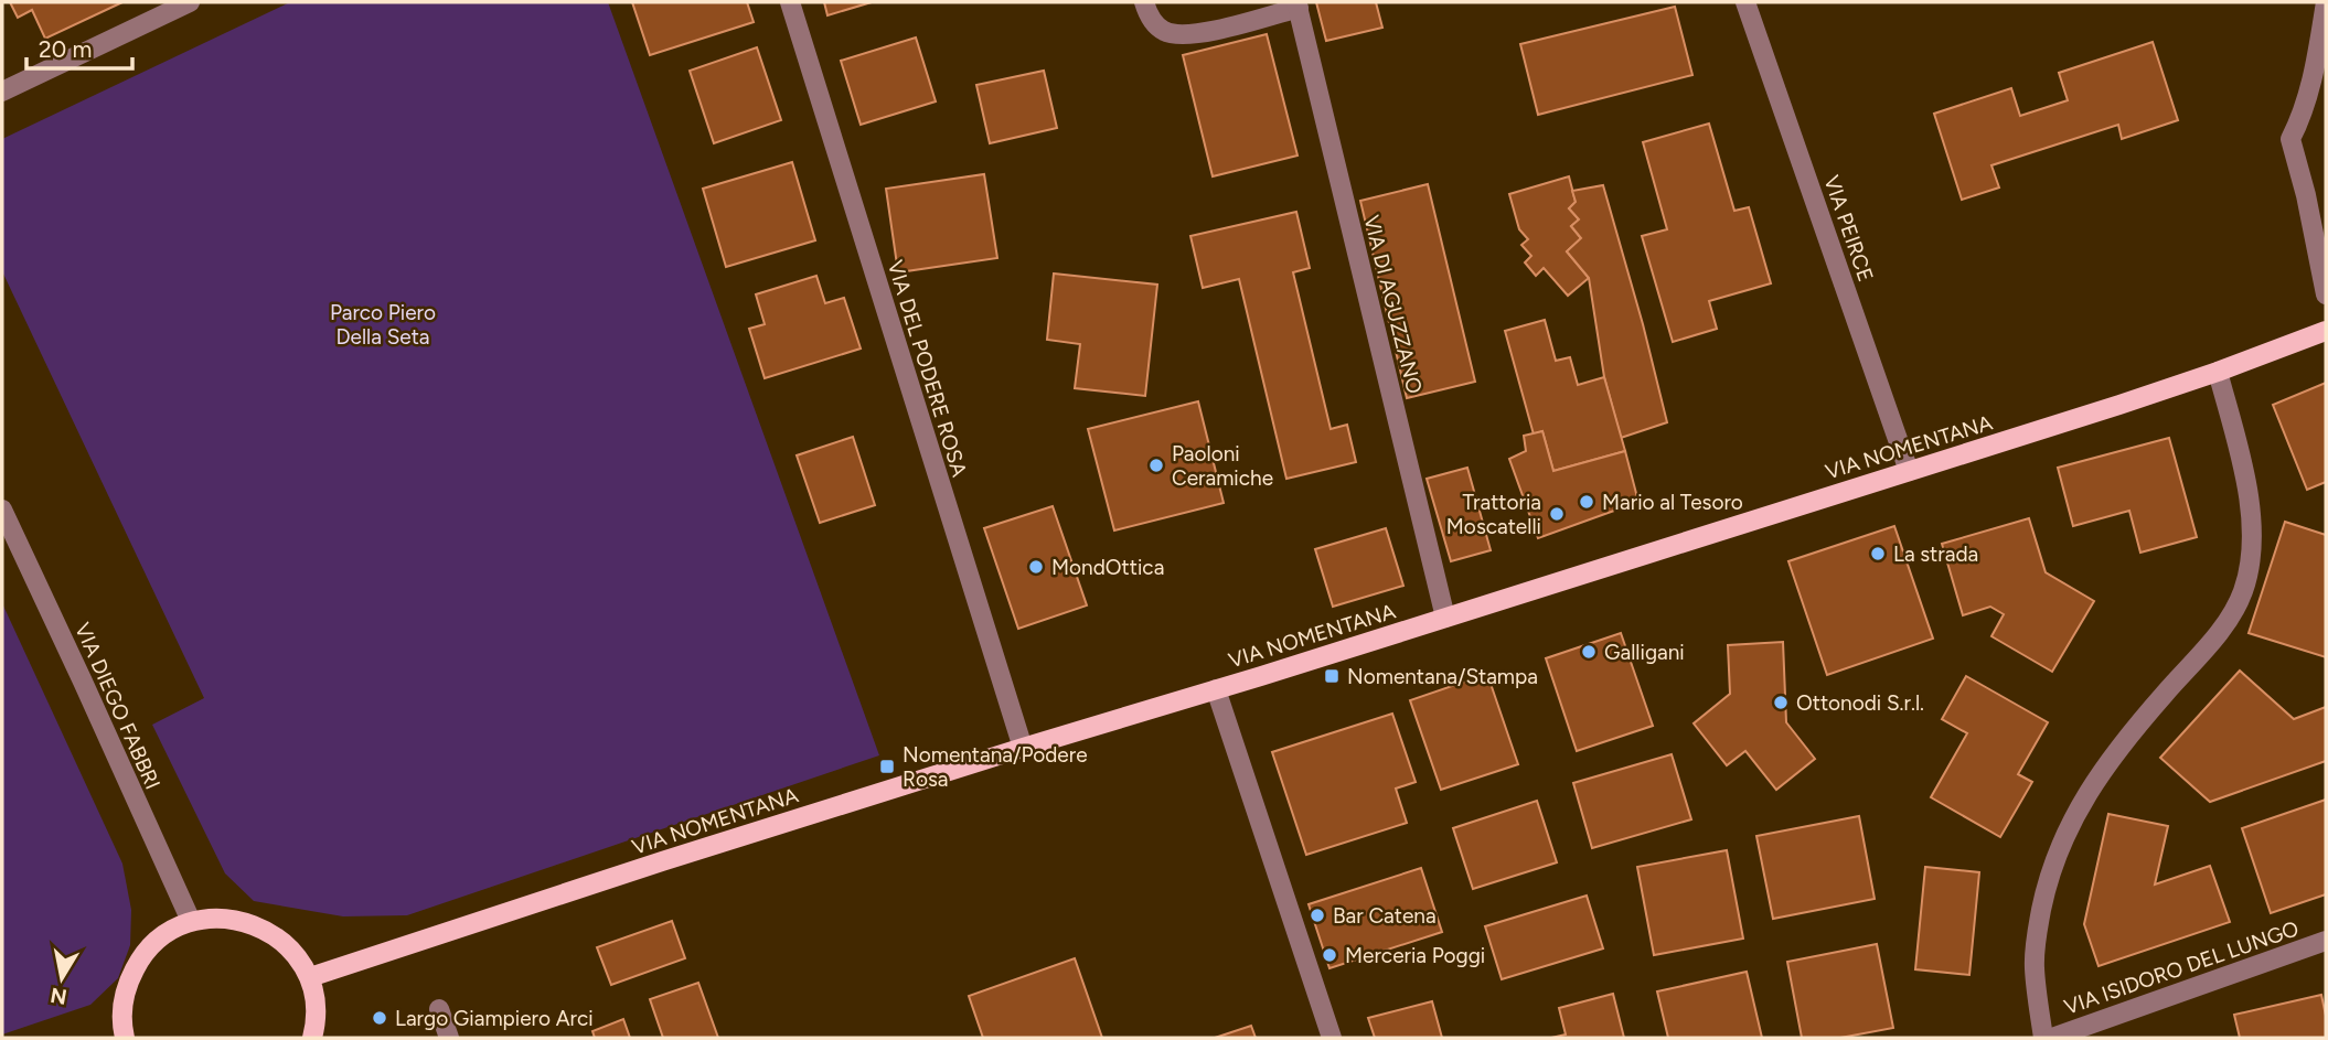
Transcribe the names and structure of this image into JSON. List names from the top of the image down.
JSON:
{
  "streets": {
    "main road": ["VIA NOMENTANA"],
    "street": [
      "VIA PEIRCE",
      "VIA DI AGUZZANO",
      "VIA DEL PODERE ROSA",
      "VIA DIEGO FABBRI",
      "VIA ISIDORO DEL LUNGO"
    ]
  },
  "crossings": [
    ["VIA PEIRCE", "VIA NOMENTANA"],
    ["VIA DI AGUZZANO", "VIA NOMENTANA"],
    ["VIA DEL PODERE ROSA", "VIA NOMENTANA"]
  ],
  "parks": ["Parco Piero Della Seta"],
  "places": {
    "other": [
      "Paoloni Ceramiche",
      "Mario al Tesoro",
      "Trattoria Moscatelli",
      "La strada",
      "MondOttica",
      "Galligani",
      "Ottonodi S.r.l.",
      "Bar Catena",
      "Merceria Poggi",
      "Largo Giampiero Arci"
    ],
    "transit": ["Nomentana/Stampa", "Nomentana/Podere Rosa"]
  },
  "scale_bar": "20 m",
  "north": "bottom"
}
